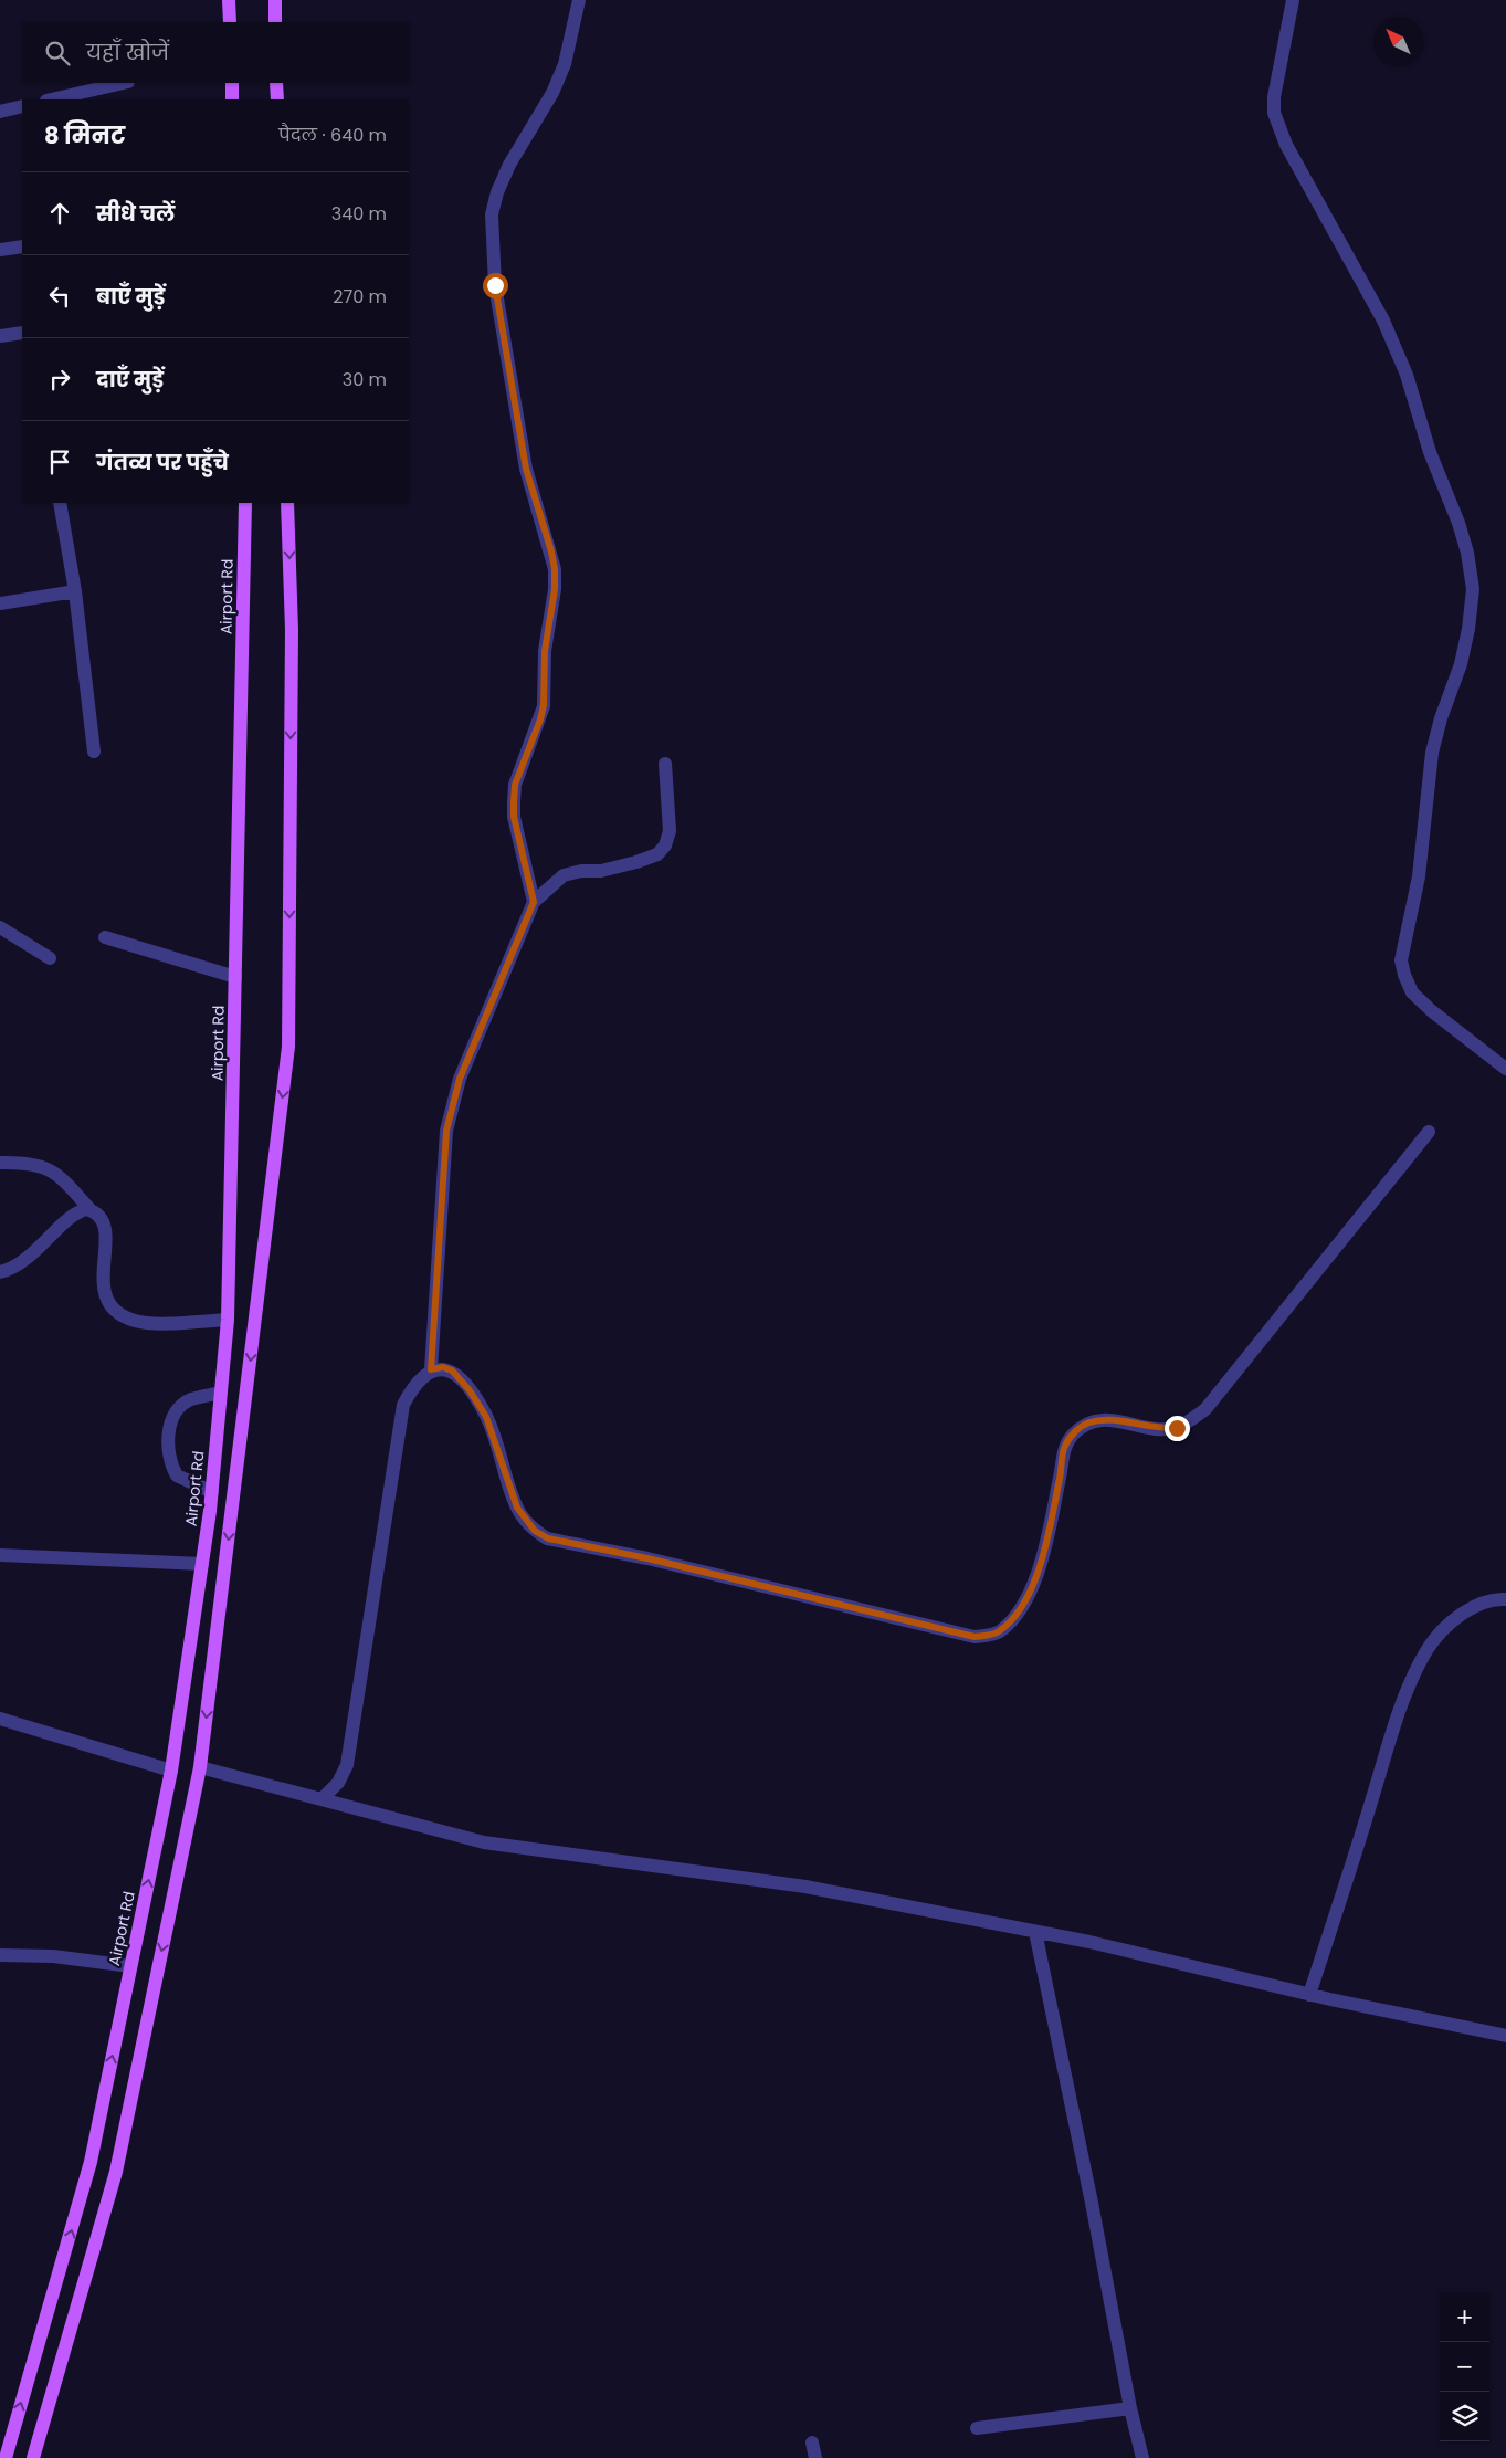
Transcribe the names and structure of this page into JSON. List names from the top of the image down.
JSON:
{
  "streets": {
    "main road": ["Airport Rd"]
  },
  "north": "top left",
  "page": {
    "search": "यहाँ खोजें",
    "heading": ["8 मिनट", "पैदल · 640 m"],
    "list": [
      ["सीधे चलें", "340 m"],
      ["बाएँ मुड़ें", "270 m"],
      ["दाएँ मुड़ें", "30 m"],
      "गंतव्य पर पहुँचे"
    ],
    "map_buttons": ["+", "−"]
  }
}
